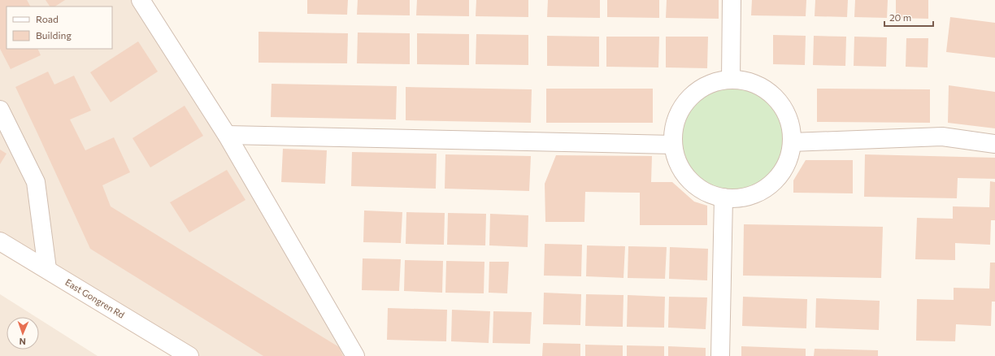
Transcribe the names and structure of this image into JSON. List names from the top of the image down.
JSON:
{
  "streets": {
    "street": ["East Gongren Rd"]
  },
  "legend": ["Road", "Building"],
  "scale_bar": "20 m",
  "north": "bottom"
}
